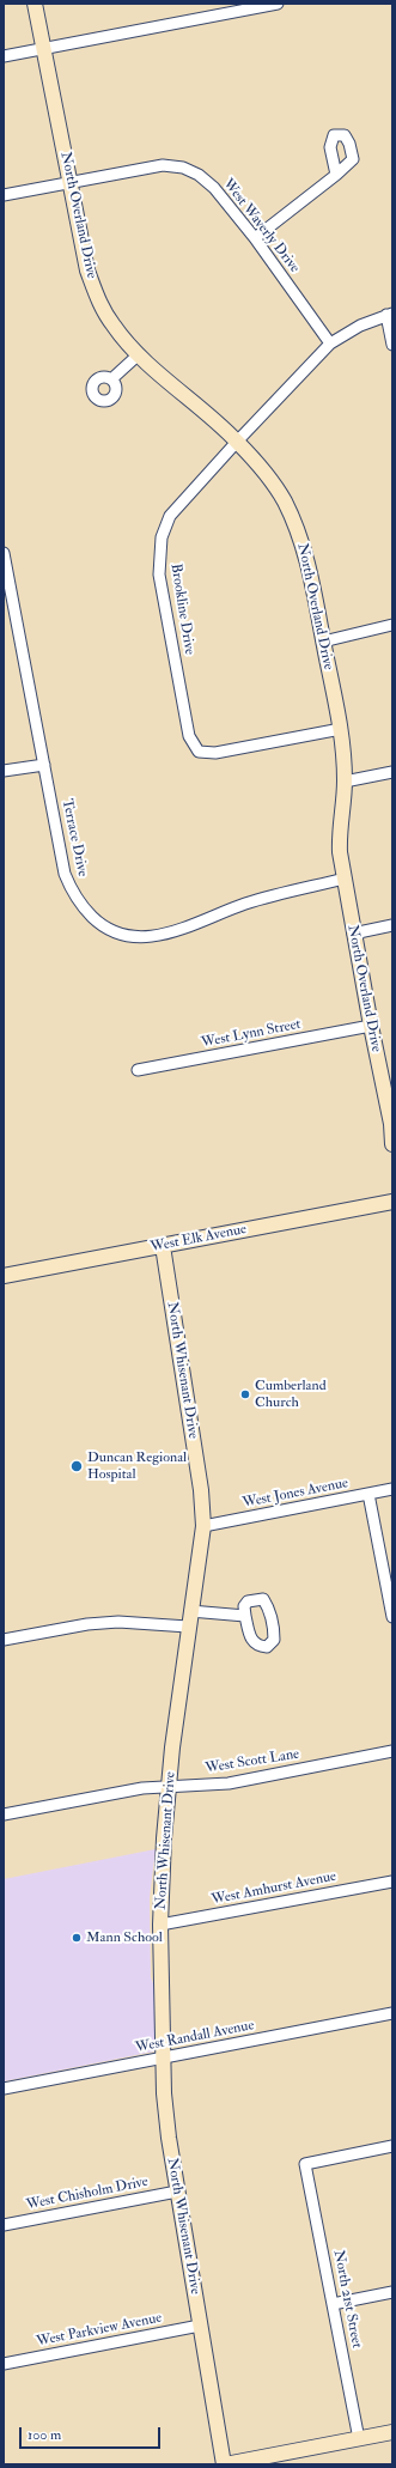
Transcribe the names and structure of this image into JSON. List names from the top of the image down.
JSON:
{
  "streets": {
    "street": [
      "North Overland Drive",
      "West Waverly Drive",
      "Brookline Drive",
      "Terrace Drive",
      "West Lynn Street",
      "West Elk Avenue",
      "North Whisenant Drive",
      "West Jones Avenue",
      "West Scott Lane",
      "West Amhurst Avenue",
      "West Randall Avenue",
      "West Chisholm Drive",
      "North 21st Street",
      "West Parkview Avenue"
    ]
  },
  "crossings": [
    ["North Overland Drive", "West Waverly Drive"],
    ["North Overland Drive", "Brookline Drive"],
    ["North Overland Drive", "Terrace Drive"],
    ["North Overland Drive", "West Lynn Street"],
    ["West Waverly Drive", "Brookline Drive"],
    ["West Elk Avenue", "North Whisenant Drive"],
    ["North Whisenant Drive", "West Jones Avenue"],
    ["North Whisenant Drive", "West Scott Lane"],
    ["North Whisenant Drive", "West Amhurst Avenue"],
    ["North Whisenant Drive", "West Randall Avenue"],
    ["North Whisenant Drive", "West Chisholm Drive"],
    ["North Whisenant Drive", "West Parkview Avenue"]
  ],
  "places": ["Cumberland Church", "Duncan Regional Hospital", "Mann School"],
  "scale_bar": "100 m"
}
